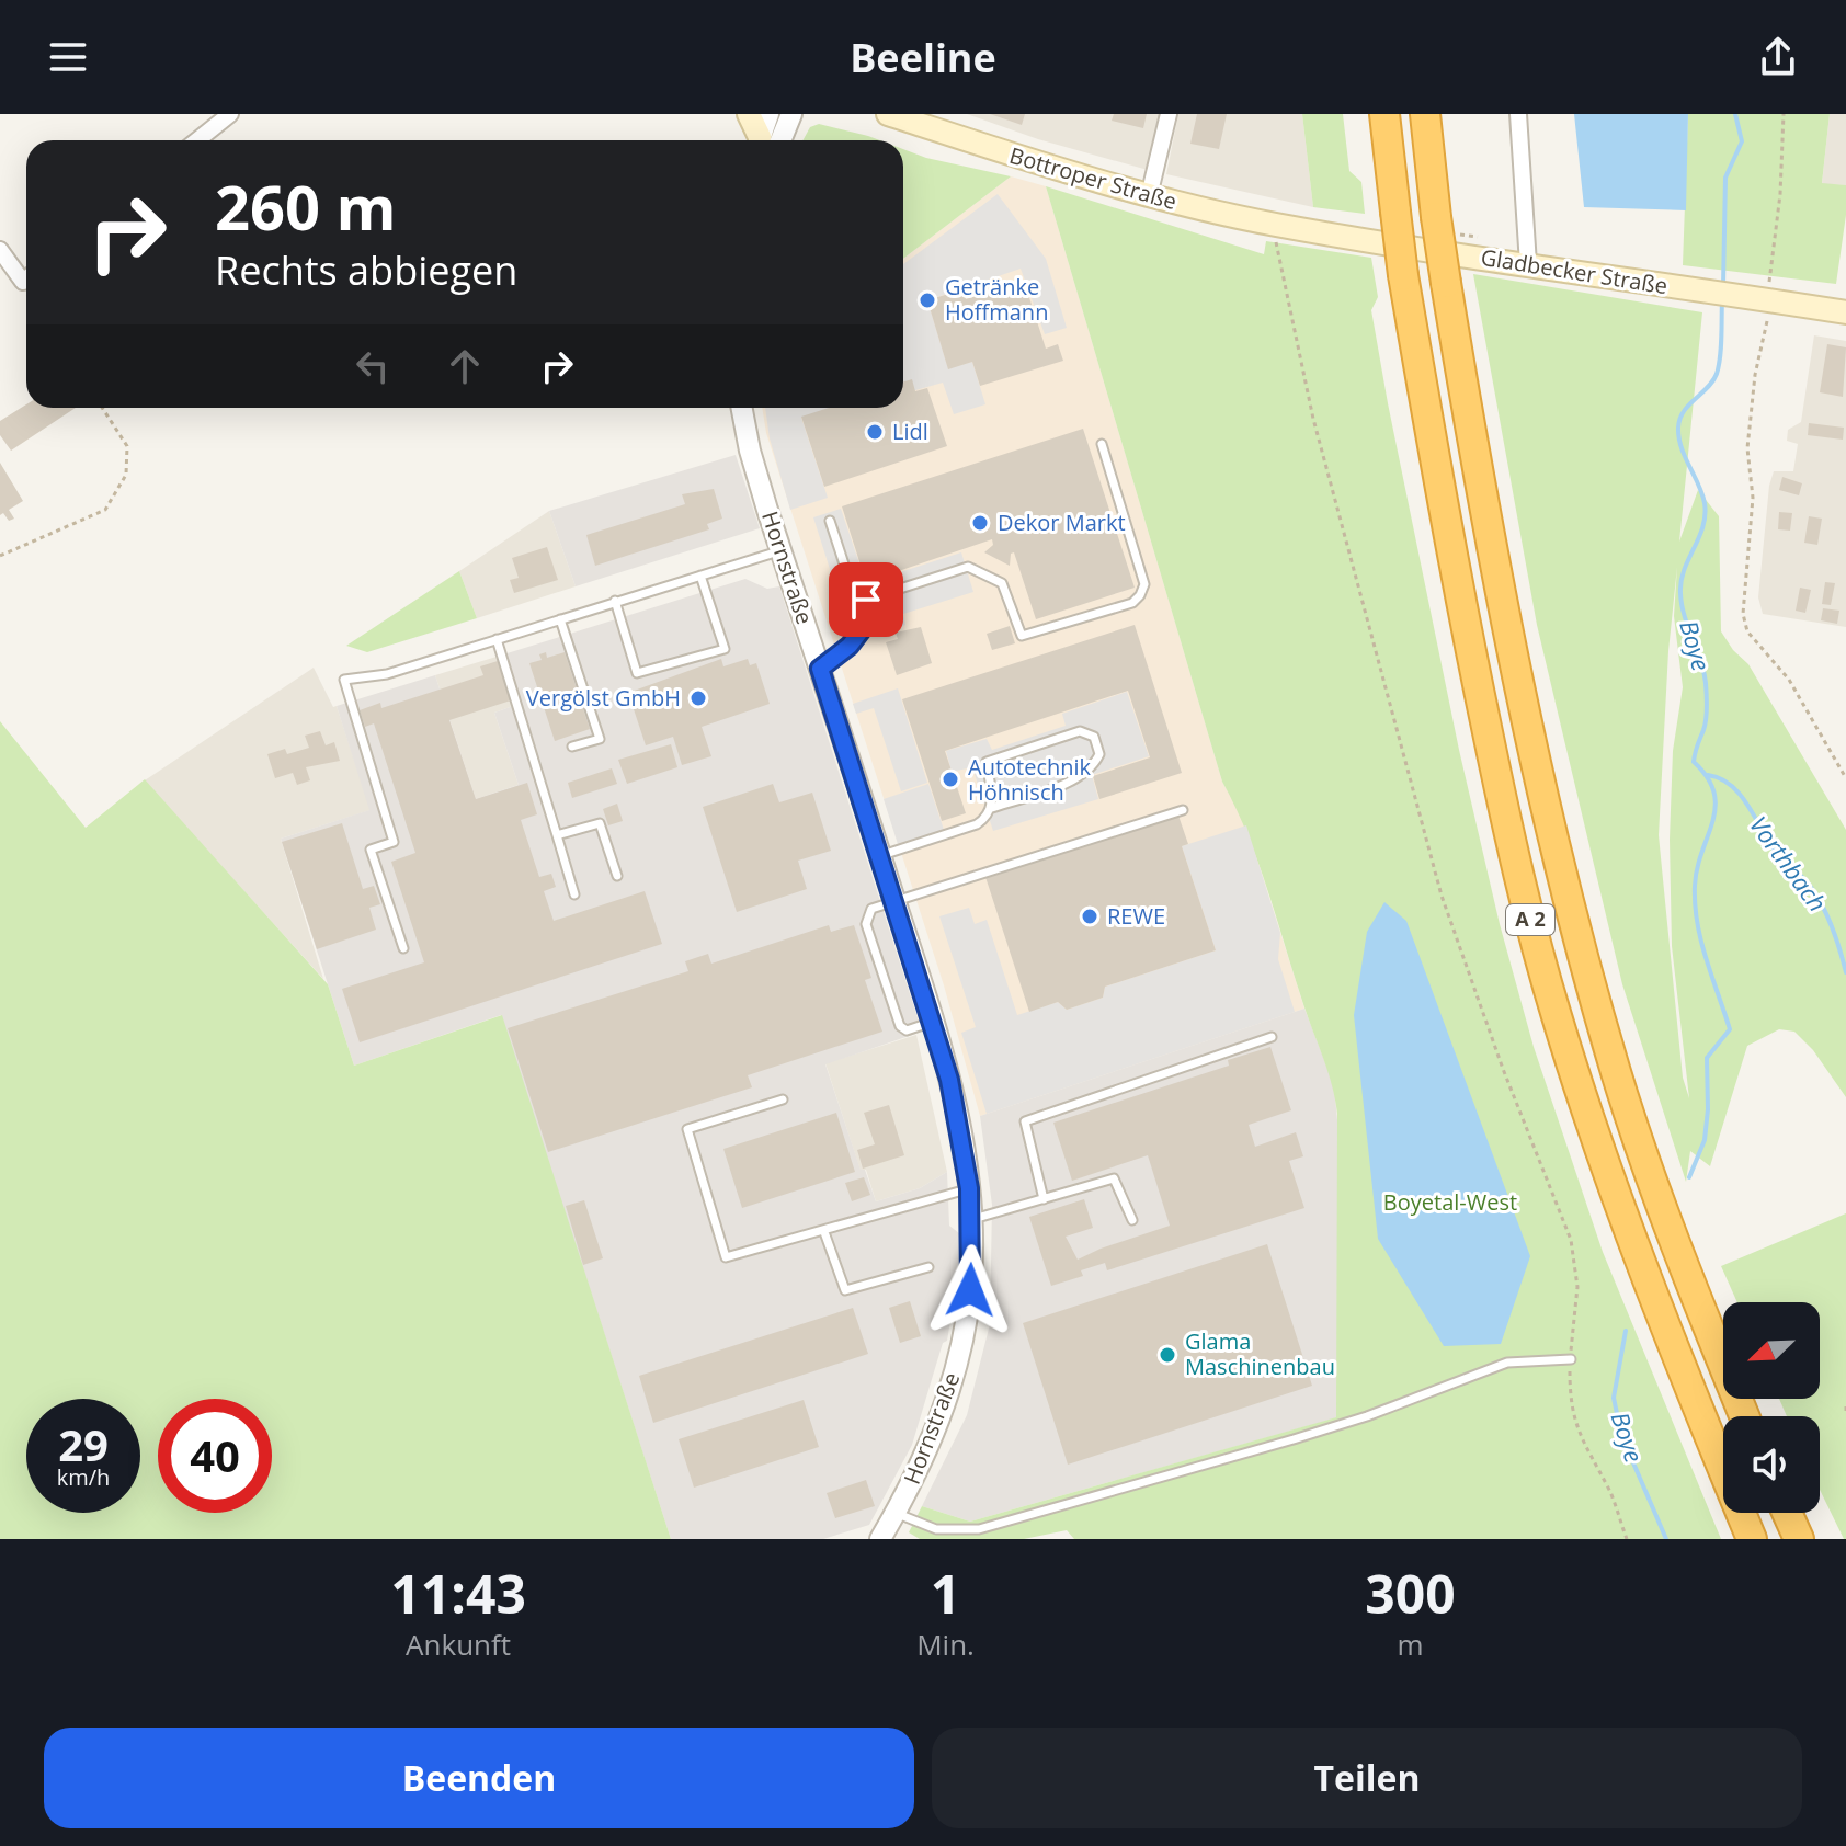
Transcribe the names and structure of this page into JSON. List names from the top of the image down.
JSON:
{
  "streets": {
    "highway": ["A 2"],
    "main road": ["Bottroper Straße", "Gladbecker Straße"],
    "street": ["Hornstraße"]
  },
  "crossings": [
    ["Bottroper Straße", "Gladbecker Straße"]
  ],
  "water": ["Boye", "Vorthbach"],
  "parks": ["Boyetal-West"],
  "places": [
    "Getränke Hoffmann",
    "Lidl",
    "Dekor Markt",
    "Vergölst GmbH",
    "Autotechnik Höhnisch",
    "REWE",
    "Glama Maschinenbau"
  ],
  "north": "bottom left",
  "page": {
    "header": "Beeline",
    "turn": ["260 m", "Rechts abbiegen"],
    "speed": "29 km/h",
    "limit": "40",
    "eta": [
      "11:43",
      "Ankunft",
      "1",
      "Min.",
      "300",
      "m"
    ],
    "buttons": ["Beenden", "Teilen"]
  }
}
